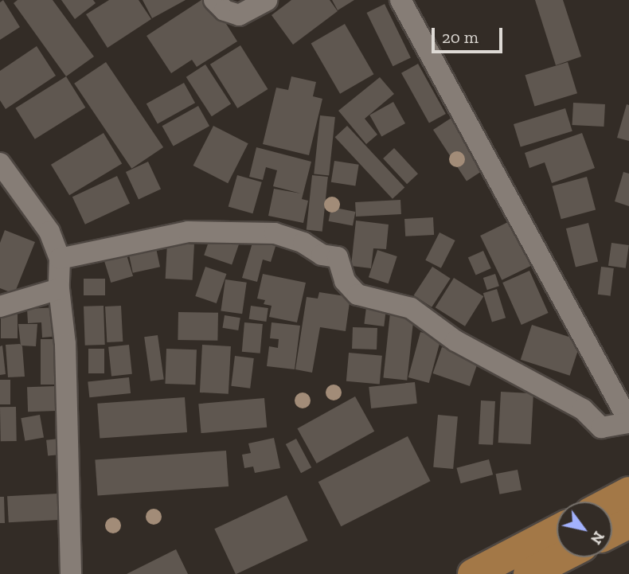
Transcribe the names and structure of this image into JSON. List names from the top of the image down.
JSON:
{
  "scale_bar": "20 m",
  "north": "bottom right"
}
